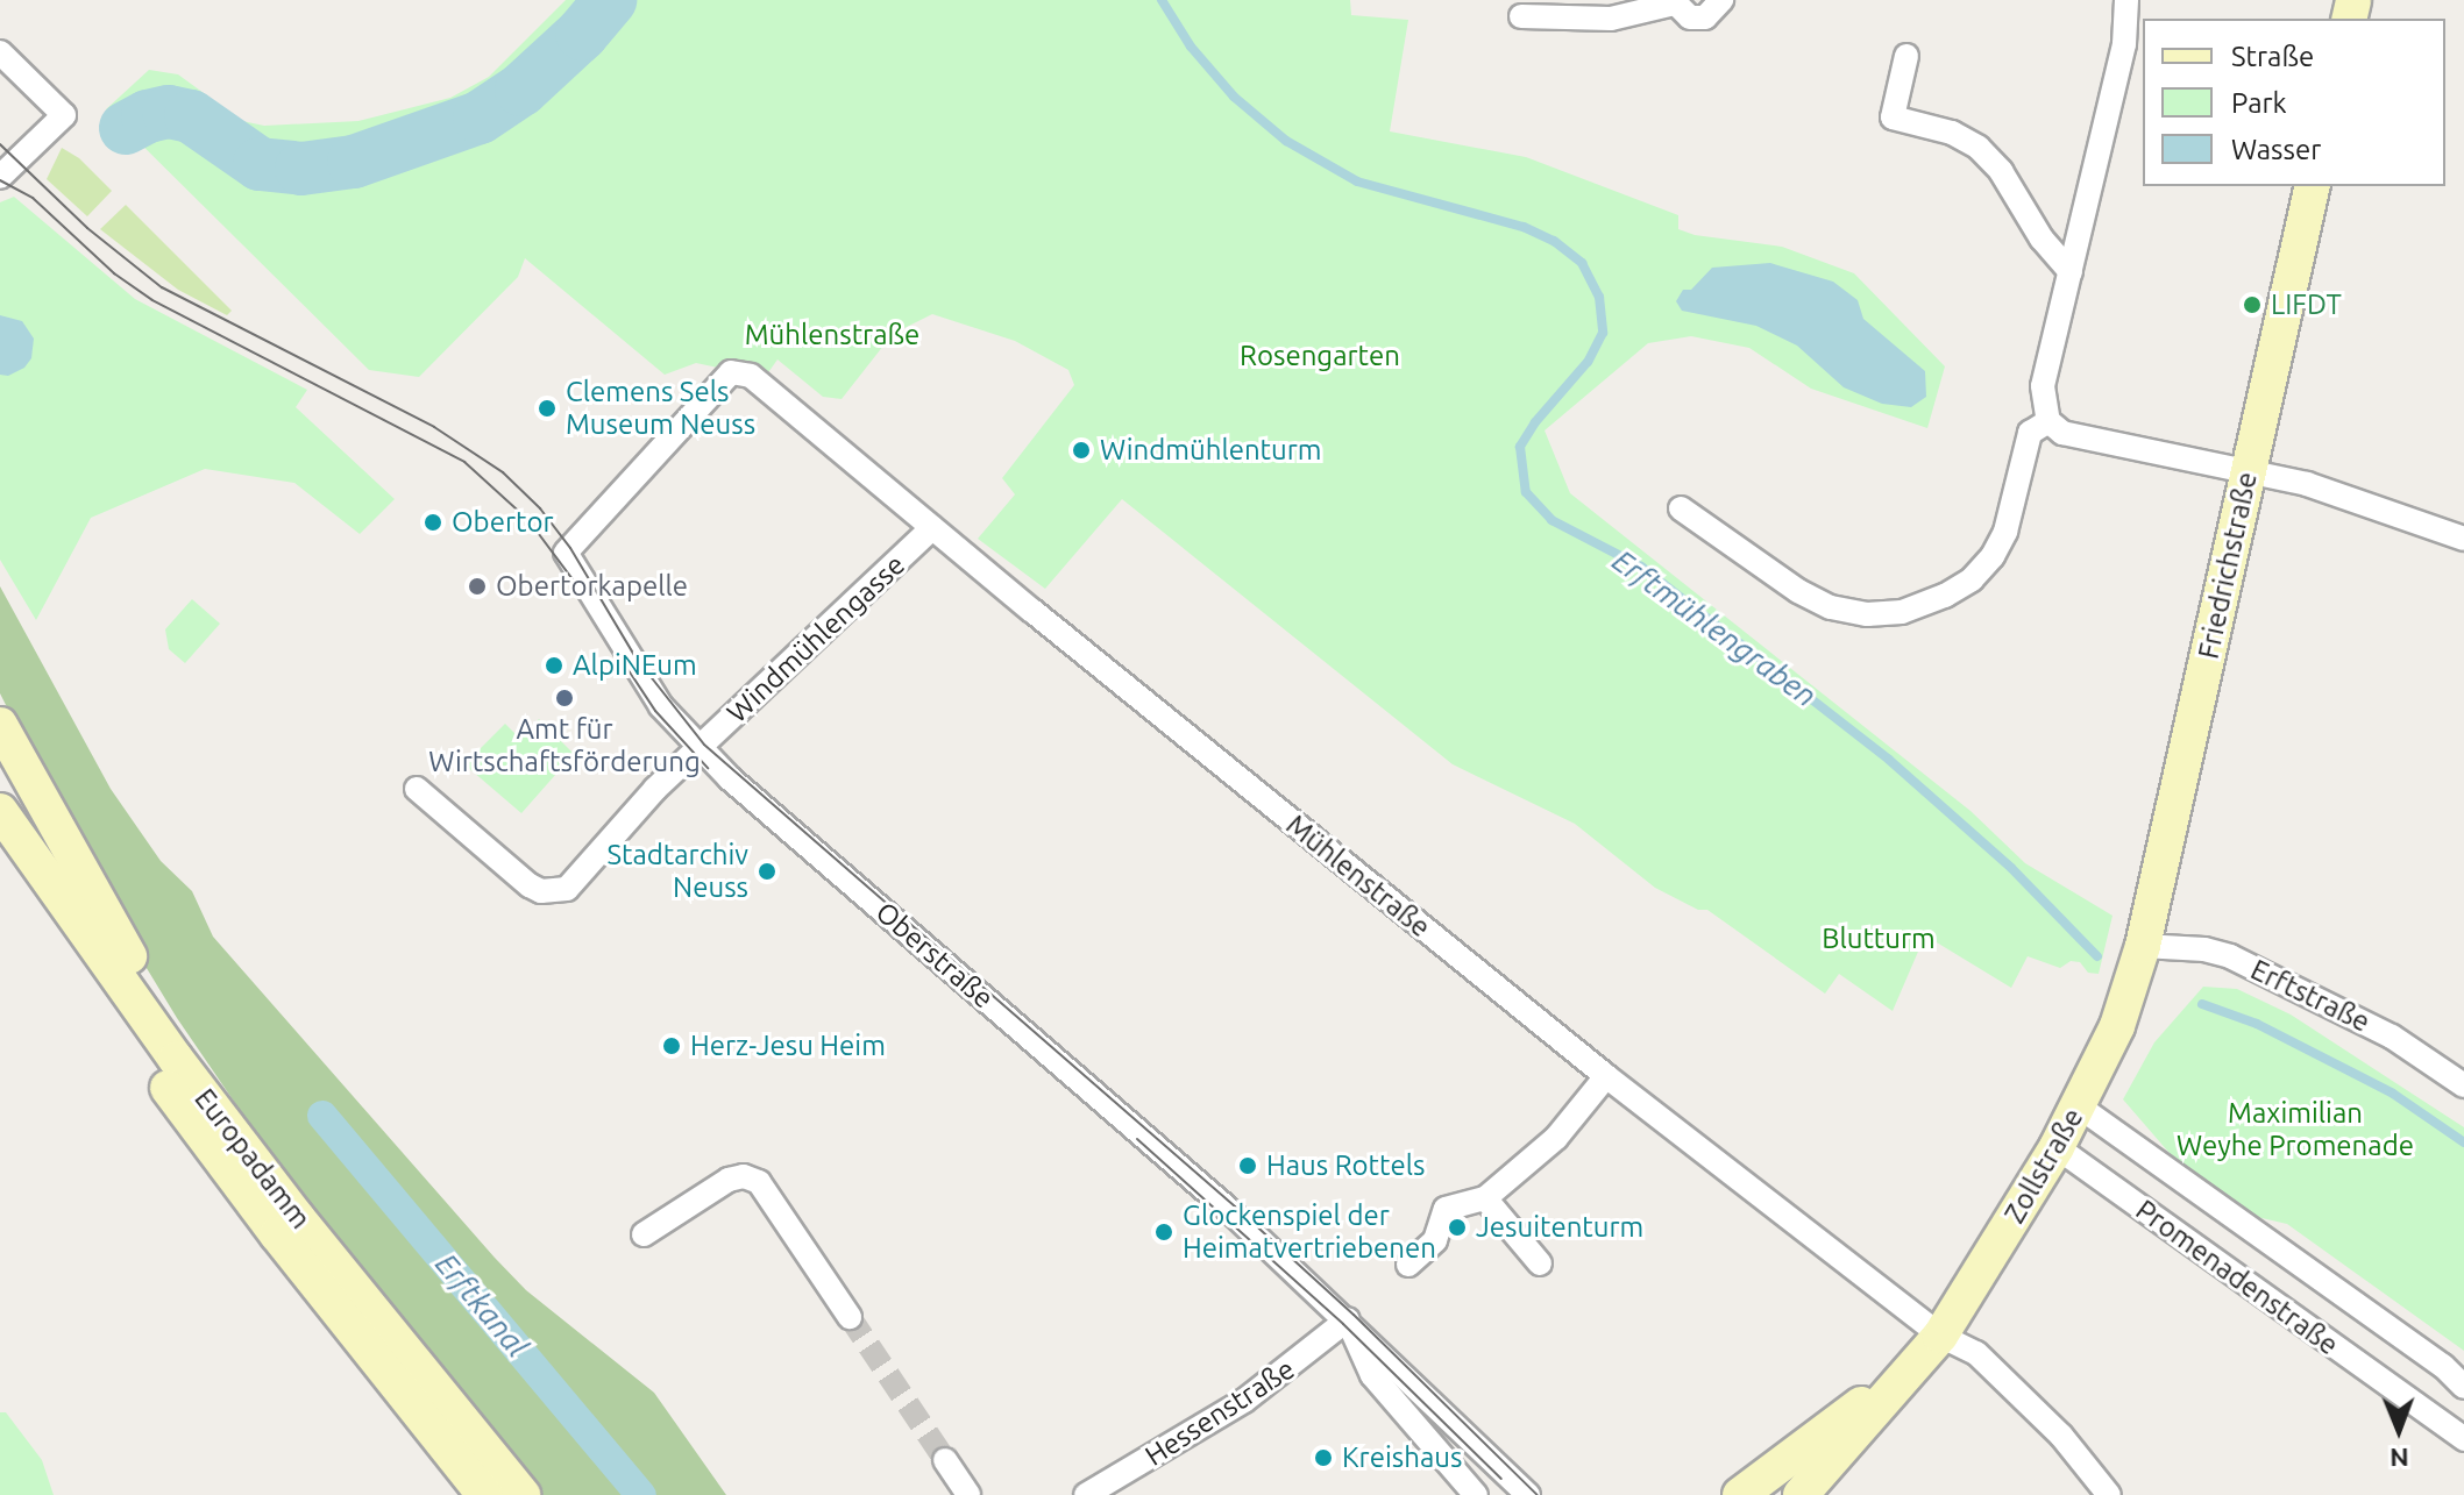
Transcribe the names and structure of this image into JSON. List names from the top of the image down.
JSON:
{
  "streets": {
    "main road": ["Friedrichstraße", "Europadamm", "Zollstraße"],
    "street": [
      "Windmühlengasse",
      "Mühlenstraße",
      "Oberstraße",
      "Erftstraße",
      "Promenadenstraße",
      "Hessenstraße"
    ]
  },
  "crossings": [
    ["Friedrichstraße", "Erftstraße"],
    ["Friedrichstraße", "Zollstraße"],
    ["Windmühlengasse", "Mühlenstraße"],
    ["Windmühlengasse", "Oberstraße"],
    ["Mühlenstraße", "Oberstraße"],
    ["Mühlenstraße", "Zollstraße"],
    ["Oberstraße", "Hessenstraße"],
    ["Erftstraße", "Zollstraße"],
    ["Zollstraße", "Promenadenstraße"]
  ],
  "water": ["Erftmühlengraben", "Erftkanal"],
  "parks": [
    "Mühlenstraße",
    "Rosengarten",
    "Blutturm",
    "Maximilian Weyhe Promenade"
  ],
  "places": [
    "LIFDT",
    "Clemens Sels Museum Neuss",
    "Windmühlenturm",
    "Obertor",
    "Obertorkapelle",
    "AlpiNEum",
    "Amt für Wirtschaftsförderung",
    "Stadtarchiv Neuss",
    "Herz-Jesu Heim",
    "Haus Rottels",
    "Jesuitenturm",
    "Glockenspiel der Heimatvertriebenen",
    "Kreishaus"
  ],
  "legend": ["Straße", "Park", "Wasser"],
  "north": "bottom"
}
